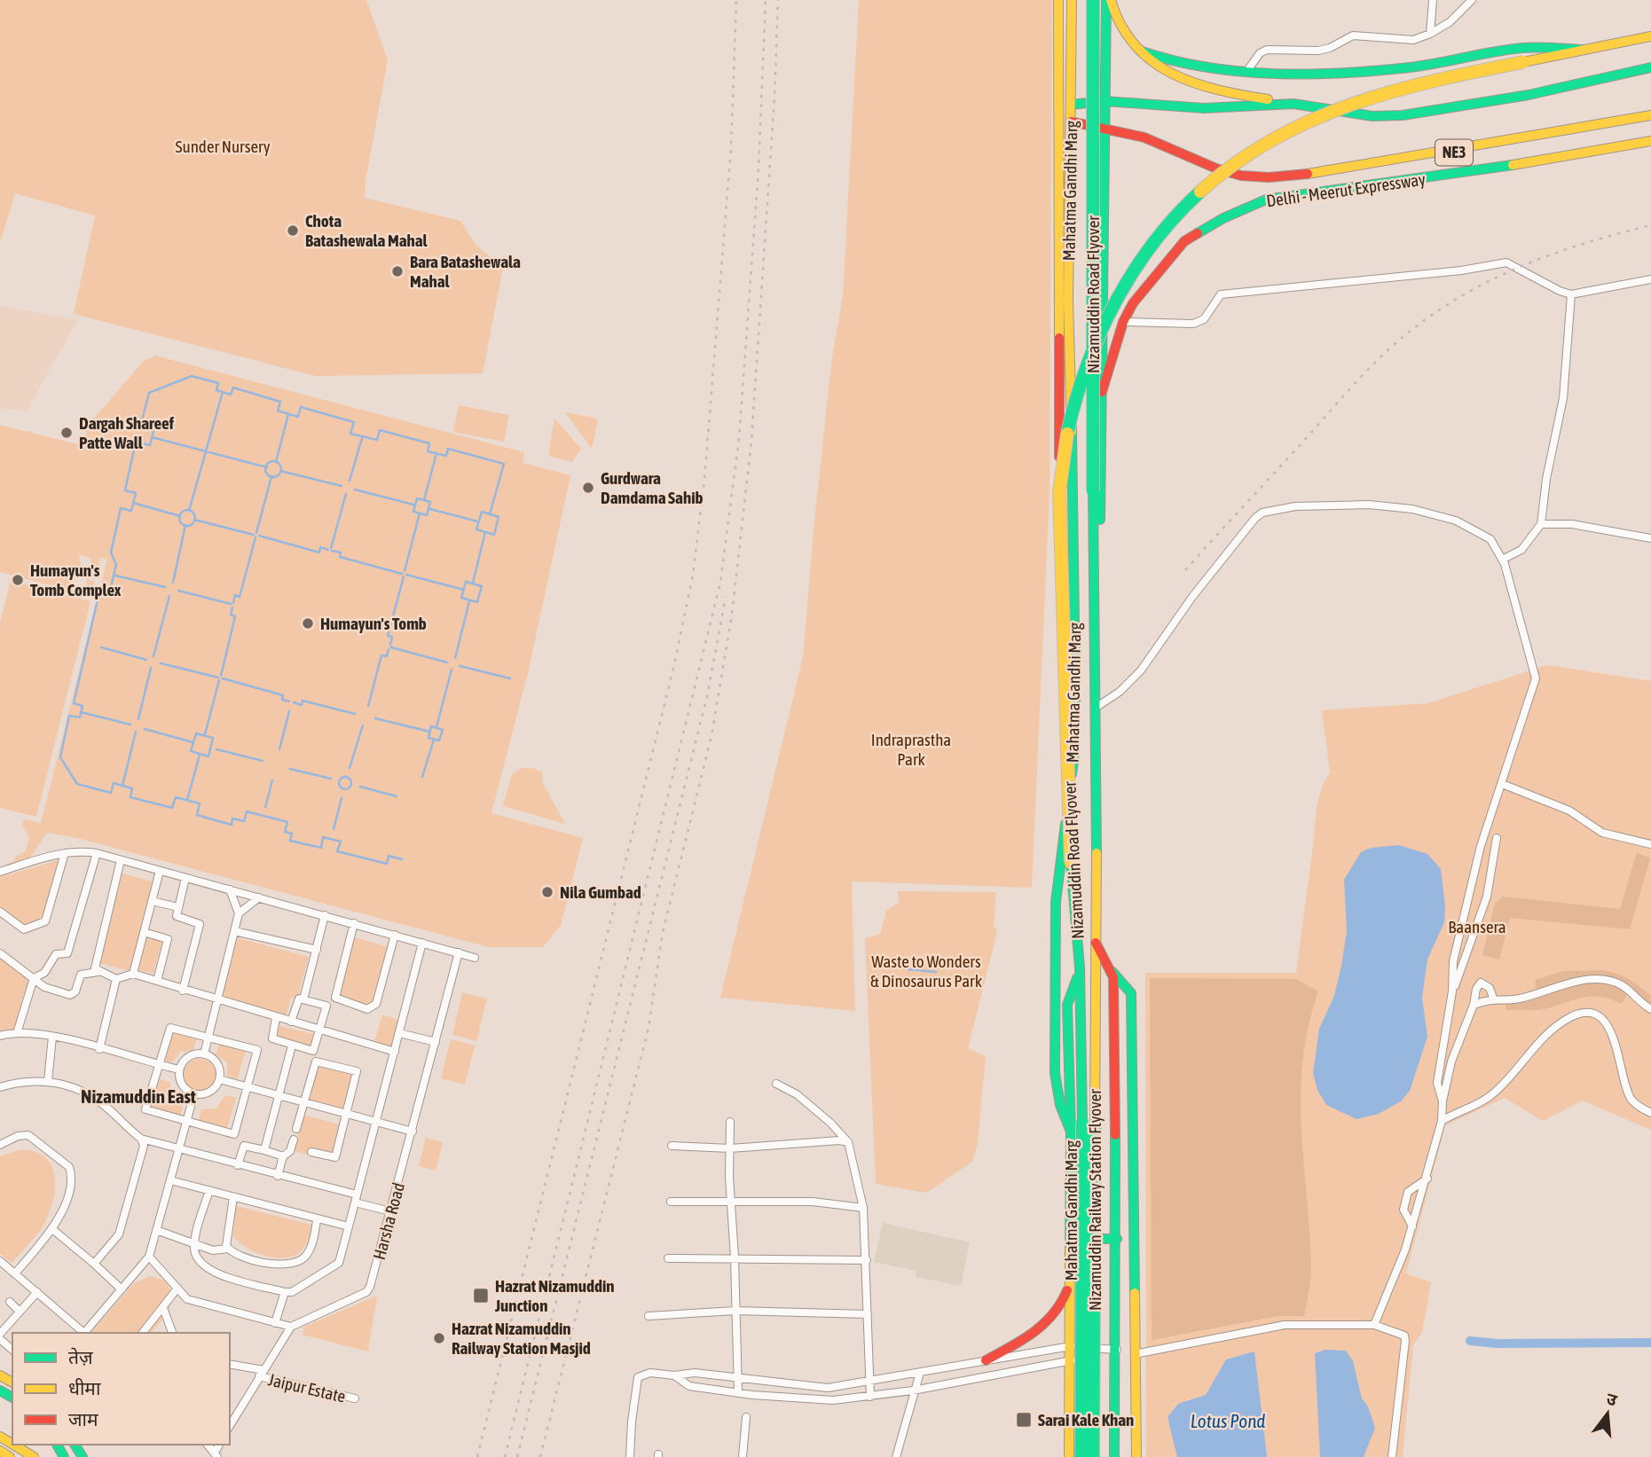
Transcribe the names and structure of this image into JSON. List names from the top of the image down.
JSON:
{
  "streets": {
    "main road": [
      "NE3",
      "Delhi - Meerut Expressway",
      "Mahatma Gandhi Marg",
      "Nizamuddin Road Flyover",
      "Nizamuddin Railway Station Flyover"
    ],
    "street": ["Harsha Road", "Jaipur Estate"]
  },
  "crossings": [
    ["Delhi - Meerut Expressway", "Mahatma Gandhi Marg"],
    ["Mahatma Gandhi Marg", "Nizamuddin Road Flyover"],
    ["Mahatma Gandhi Marg", "Nizamuddin Railway Station Flyover"],
    ["Nizamuddin Road Flyover", "Nizamuddin Railway Station Flyover"]
  ],
  "districts": ["Nizamuddin East"],
  "water": ["Lotus Pond"],
  "parks": [
    "Sunder Nursery",
    "Indraprastha Park",
    "Baansera",
    "Waste to Wonders & Dinosaurus Park"
  ],
  "places": {
    "other": [
      "Chota Batashewala Mahal",
      "Bara Batashewala Mahal",
      "Dargah Shareef Patte Wall",
      "Gurdwara Damdama Sahib",
      "Humayun's Tomb Complex",
      "Humayun's Tomb",
      "Nila Gumbad",
      "Hazrat Nizamuddin Railway Station Masjid"
    ],
    "transit": ["Hazrat Nizamuddin Junction", "Sarai Kale Khan"]
  },
  "legend": ["तेज़", "धीमा", "जाम"],
  "north": "top"
}
